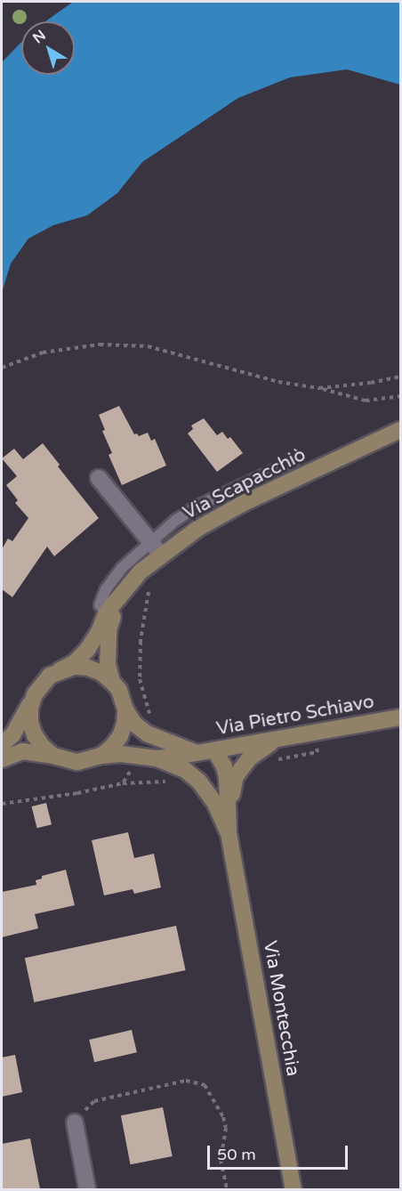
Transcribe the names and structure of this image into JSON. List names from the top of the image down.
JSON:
{
  "streets": {
    "street": ["Via Scapacchiò", "Via Pietro Schiavo", "Via Montecchia"]
  },
  "crossings": [
    ["Via Scapacchiò", "Via Pietro Schiavo"],
    ["Via Pietro Schiavo", "Via Montecchia"]
  ],
  "scale_bar": "50 m",
  "north": "top left"
}
